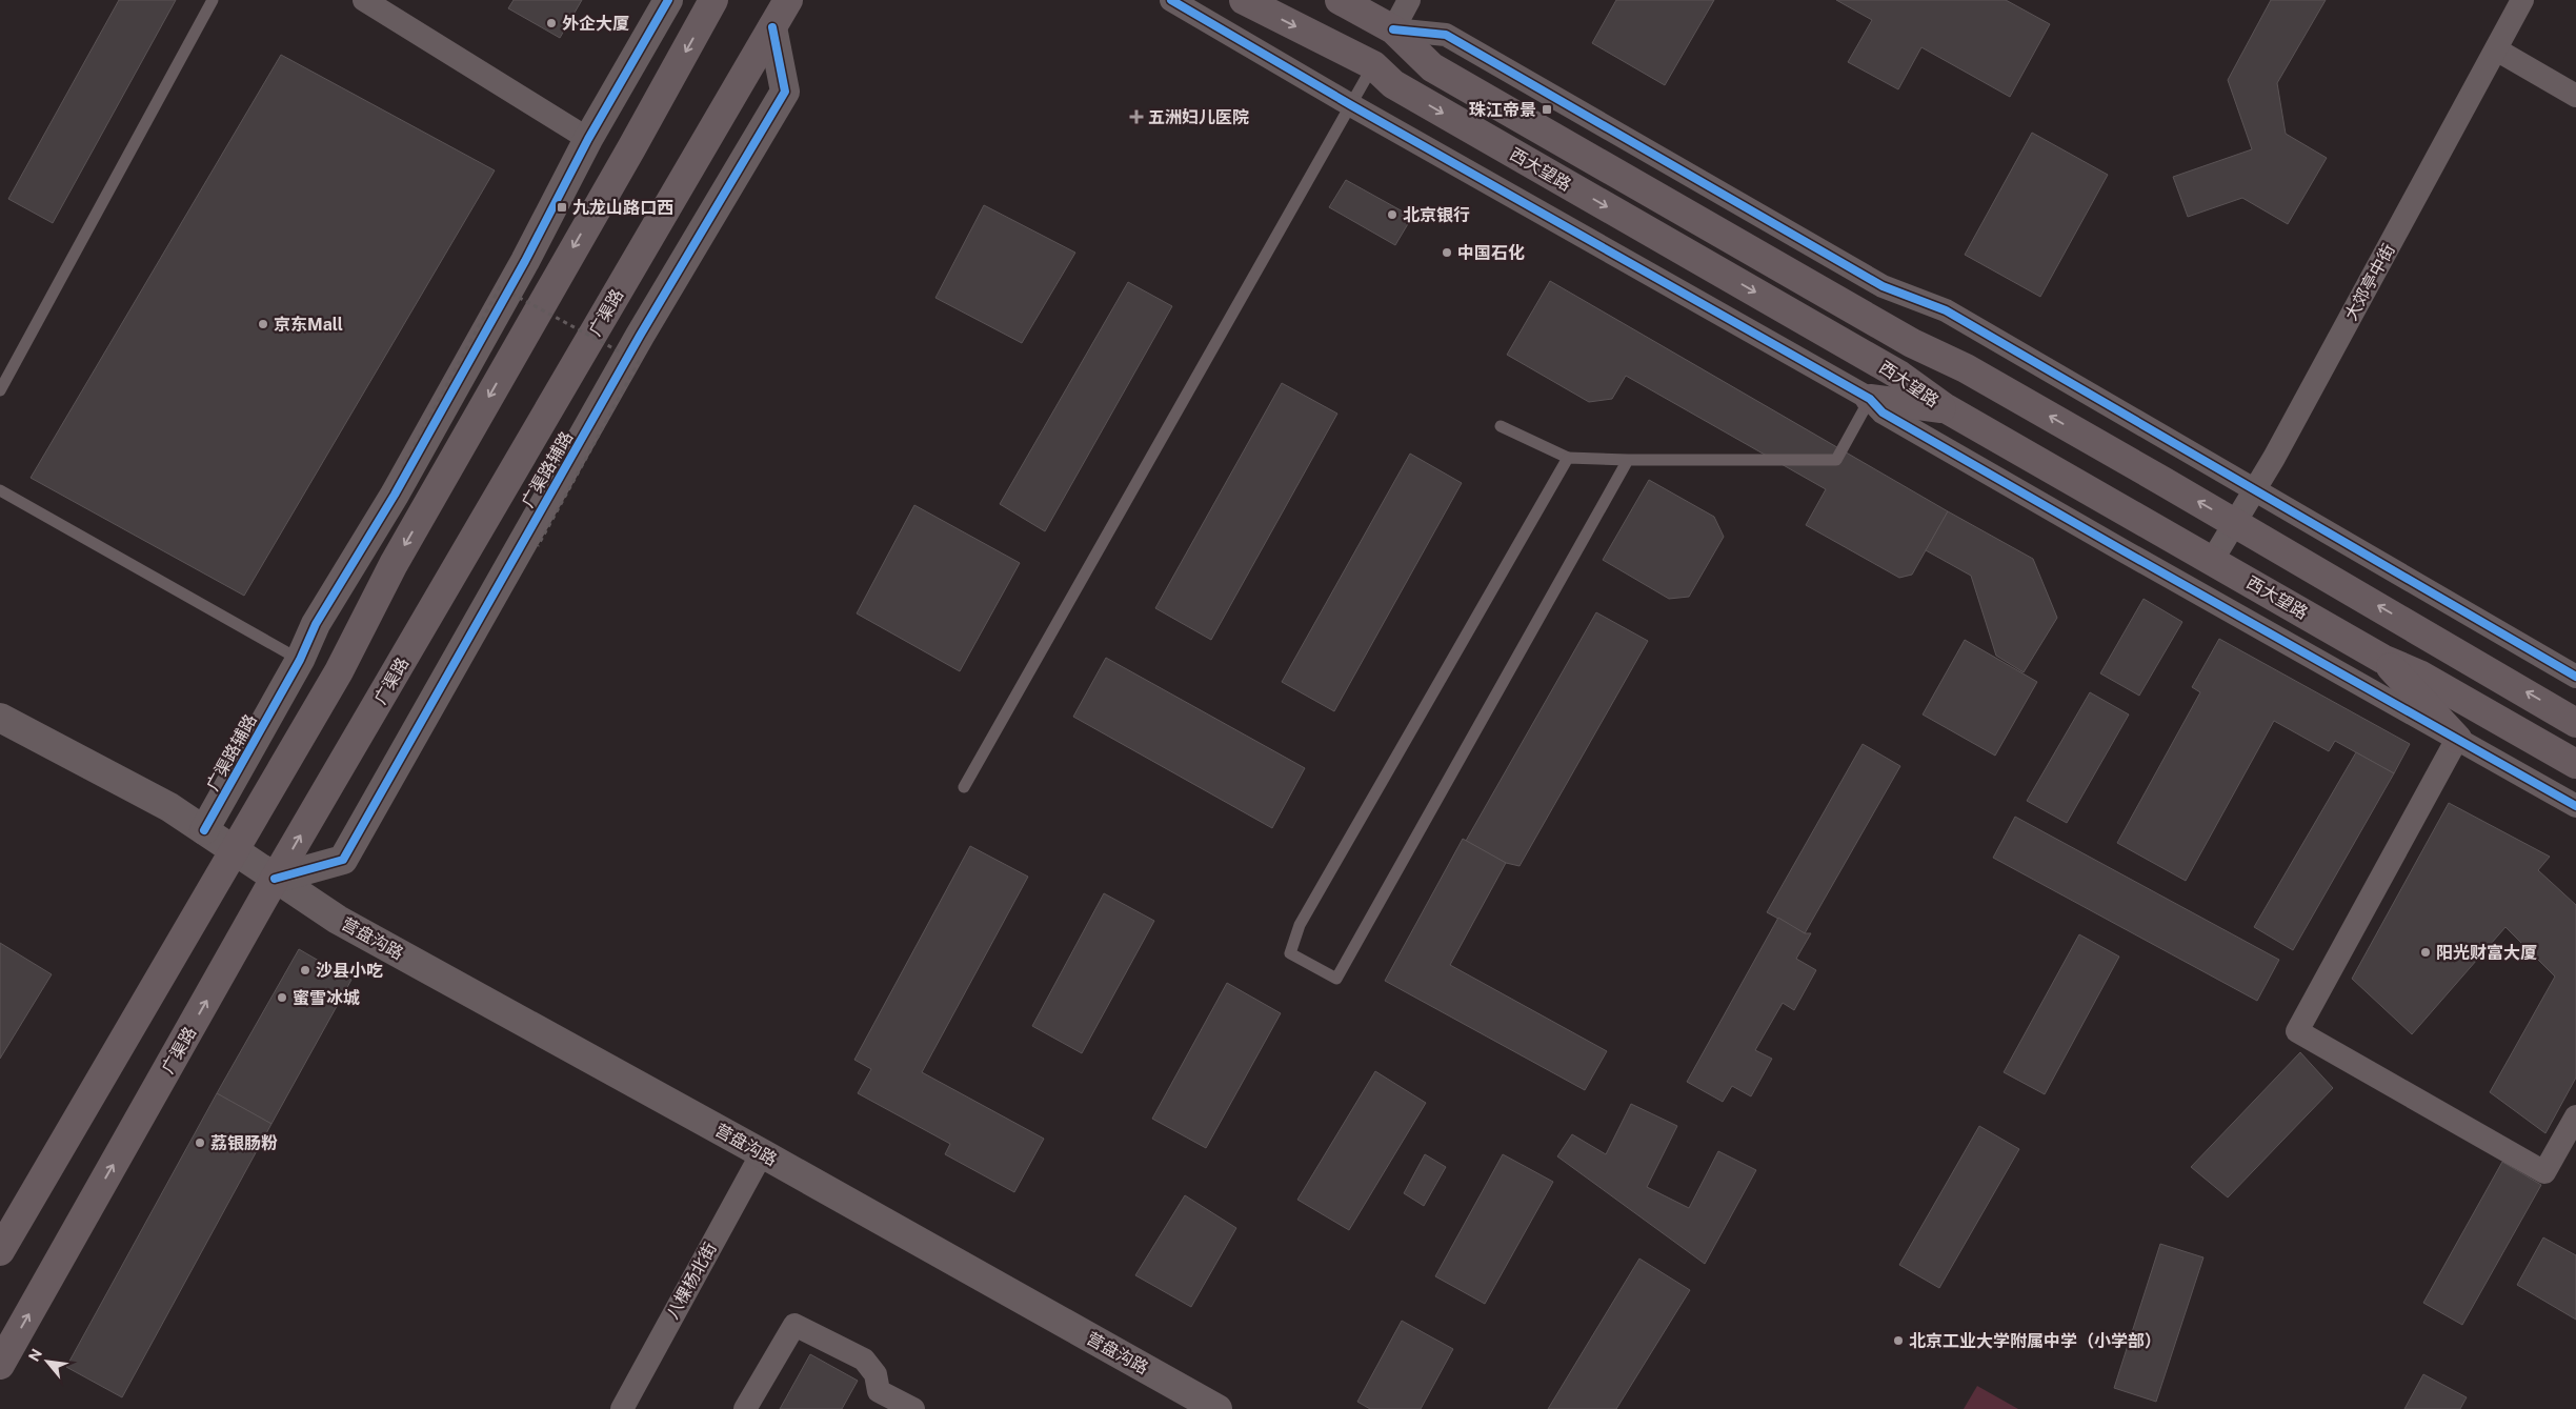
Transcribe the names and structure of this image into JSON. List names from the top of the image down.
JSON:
{
  "streets": {
    "main road": ["西大望路", "广渠路"],
    "street": [
      "大郊亭中街",
      "广渠路辅路",
      "营盘沟路",
      "八棵杨北街"
    ]
  },
  "crossings": [
    ["西大望路", "大郊亭中街"],
    ["广渠路", "广渠路辅路"],
    ["广渠路", "营盘沟路"],
    ["广渠路辅路", "营盘沟路"],
    ["营盘沟路", "八棵杨北街"]
  ],
  "places": {
    "other": [
      "外企大厦",
      "北京银行",
      "中国石化",
      "京东Mall",
      "阳光财富大厦",
      "沙县小吃",
      "蜜雪冰城",
      "荔银肠粉",
      "北京工业大学附属中学（小学部）"
    ],
    "transit": ["珠江帝景", "九龙山路口西"],
    "health": ["五洲妇儿医院"]
  },
  "north": "top left"
}
